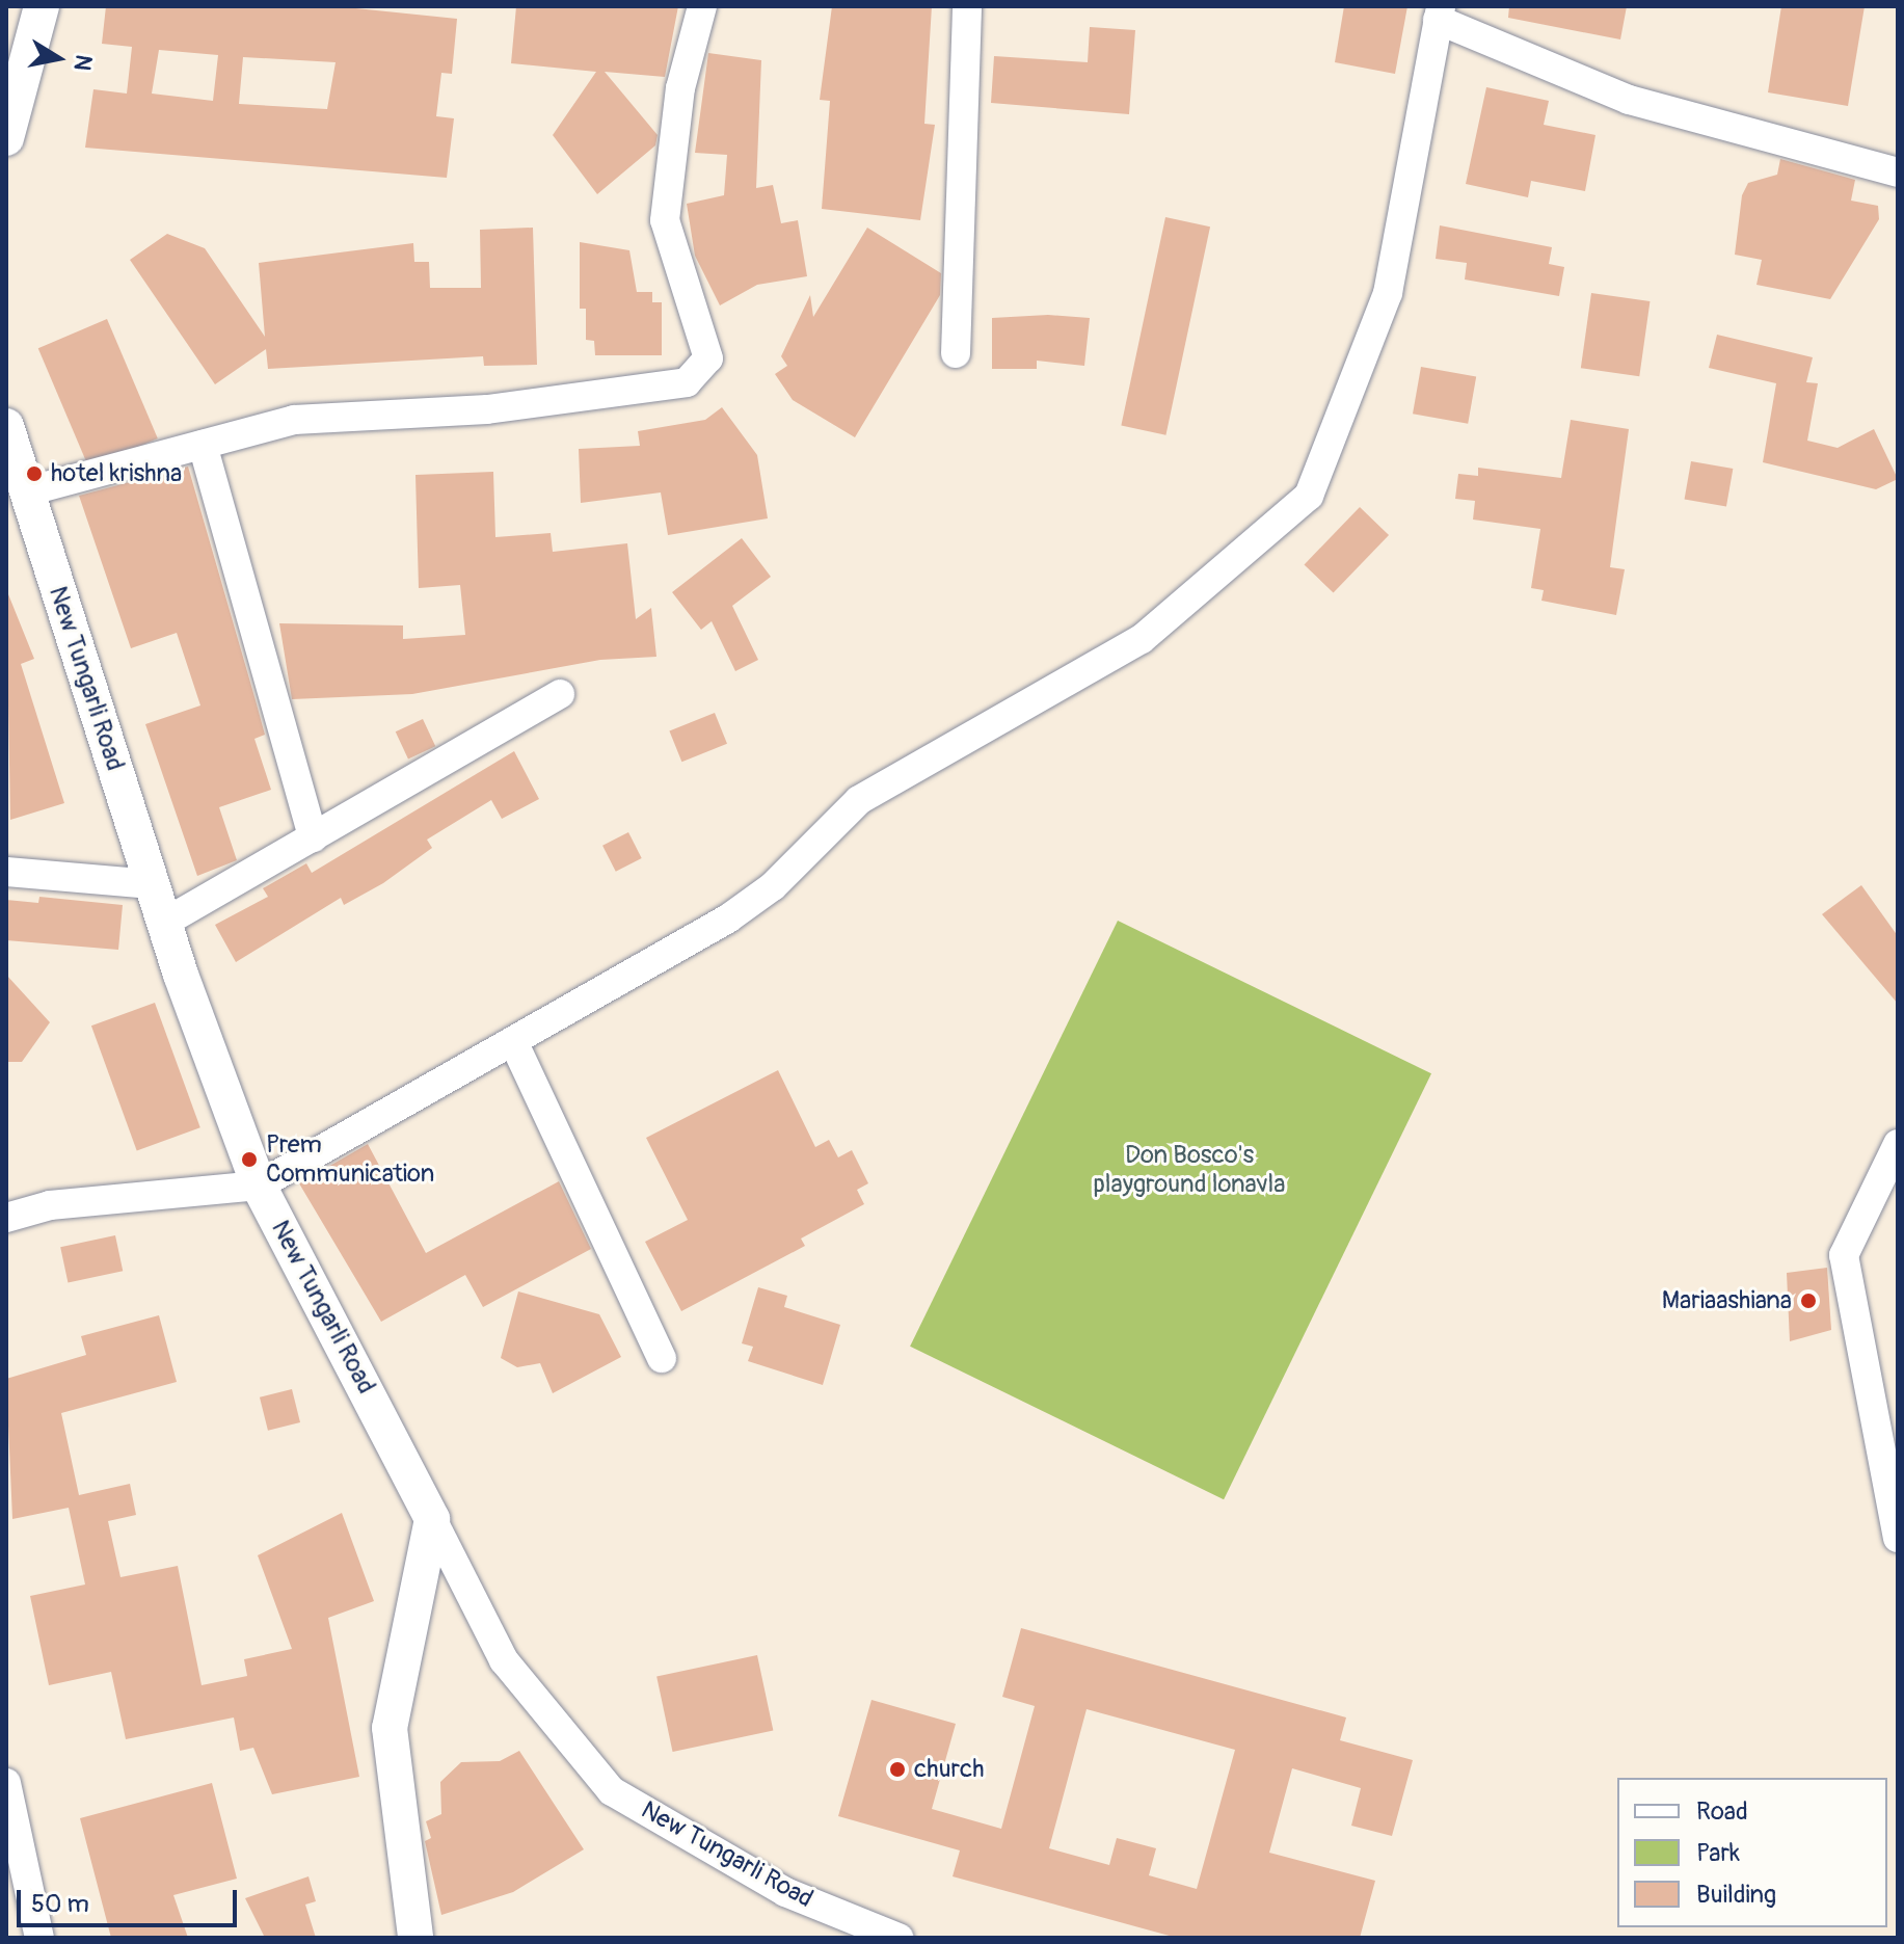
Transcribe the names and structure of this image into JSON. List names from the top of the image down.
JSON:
{
  "streets": {
    "street": ["New Tungarli Road"]
  },
  "parks": ["Don Bosco's playground lonavla"],
  "places": [
    "hotel krishna",
    "Prem Communication",
    "Mariaashiana",
    "church"
  ],
  "legend": ["Road", "Park", "Building"],
  "scale_bar": "50 m",
  "north": "right"
}
